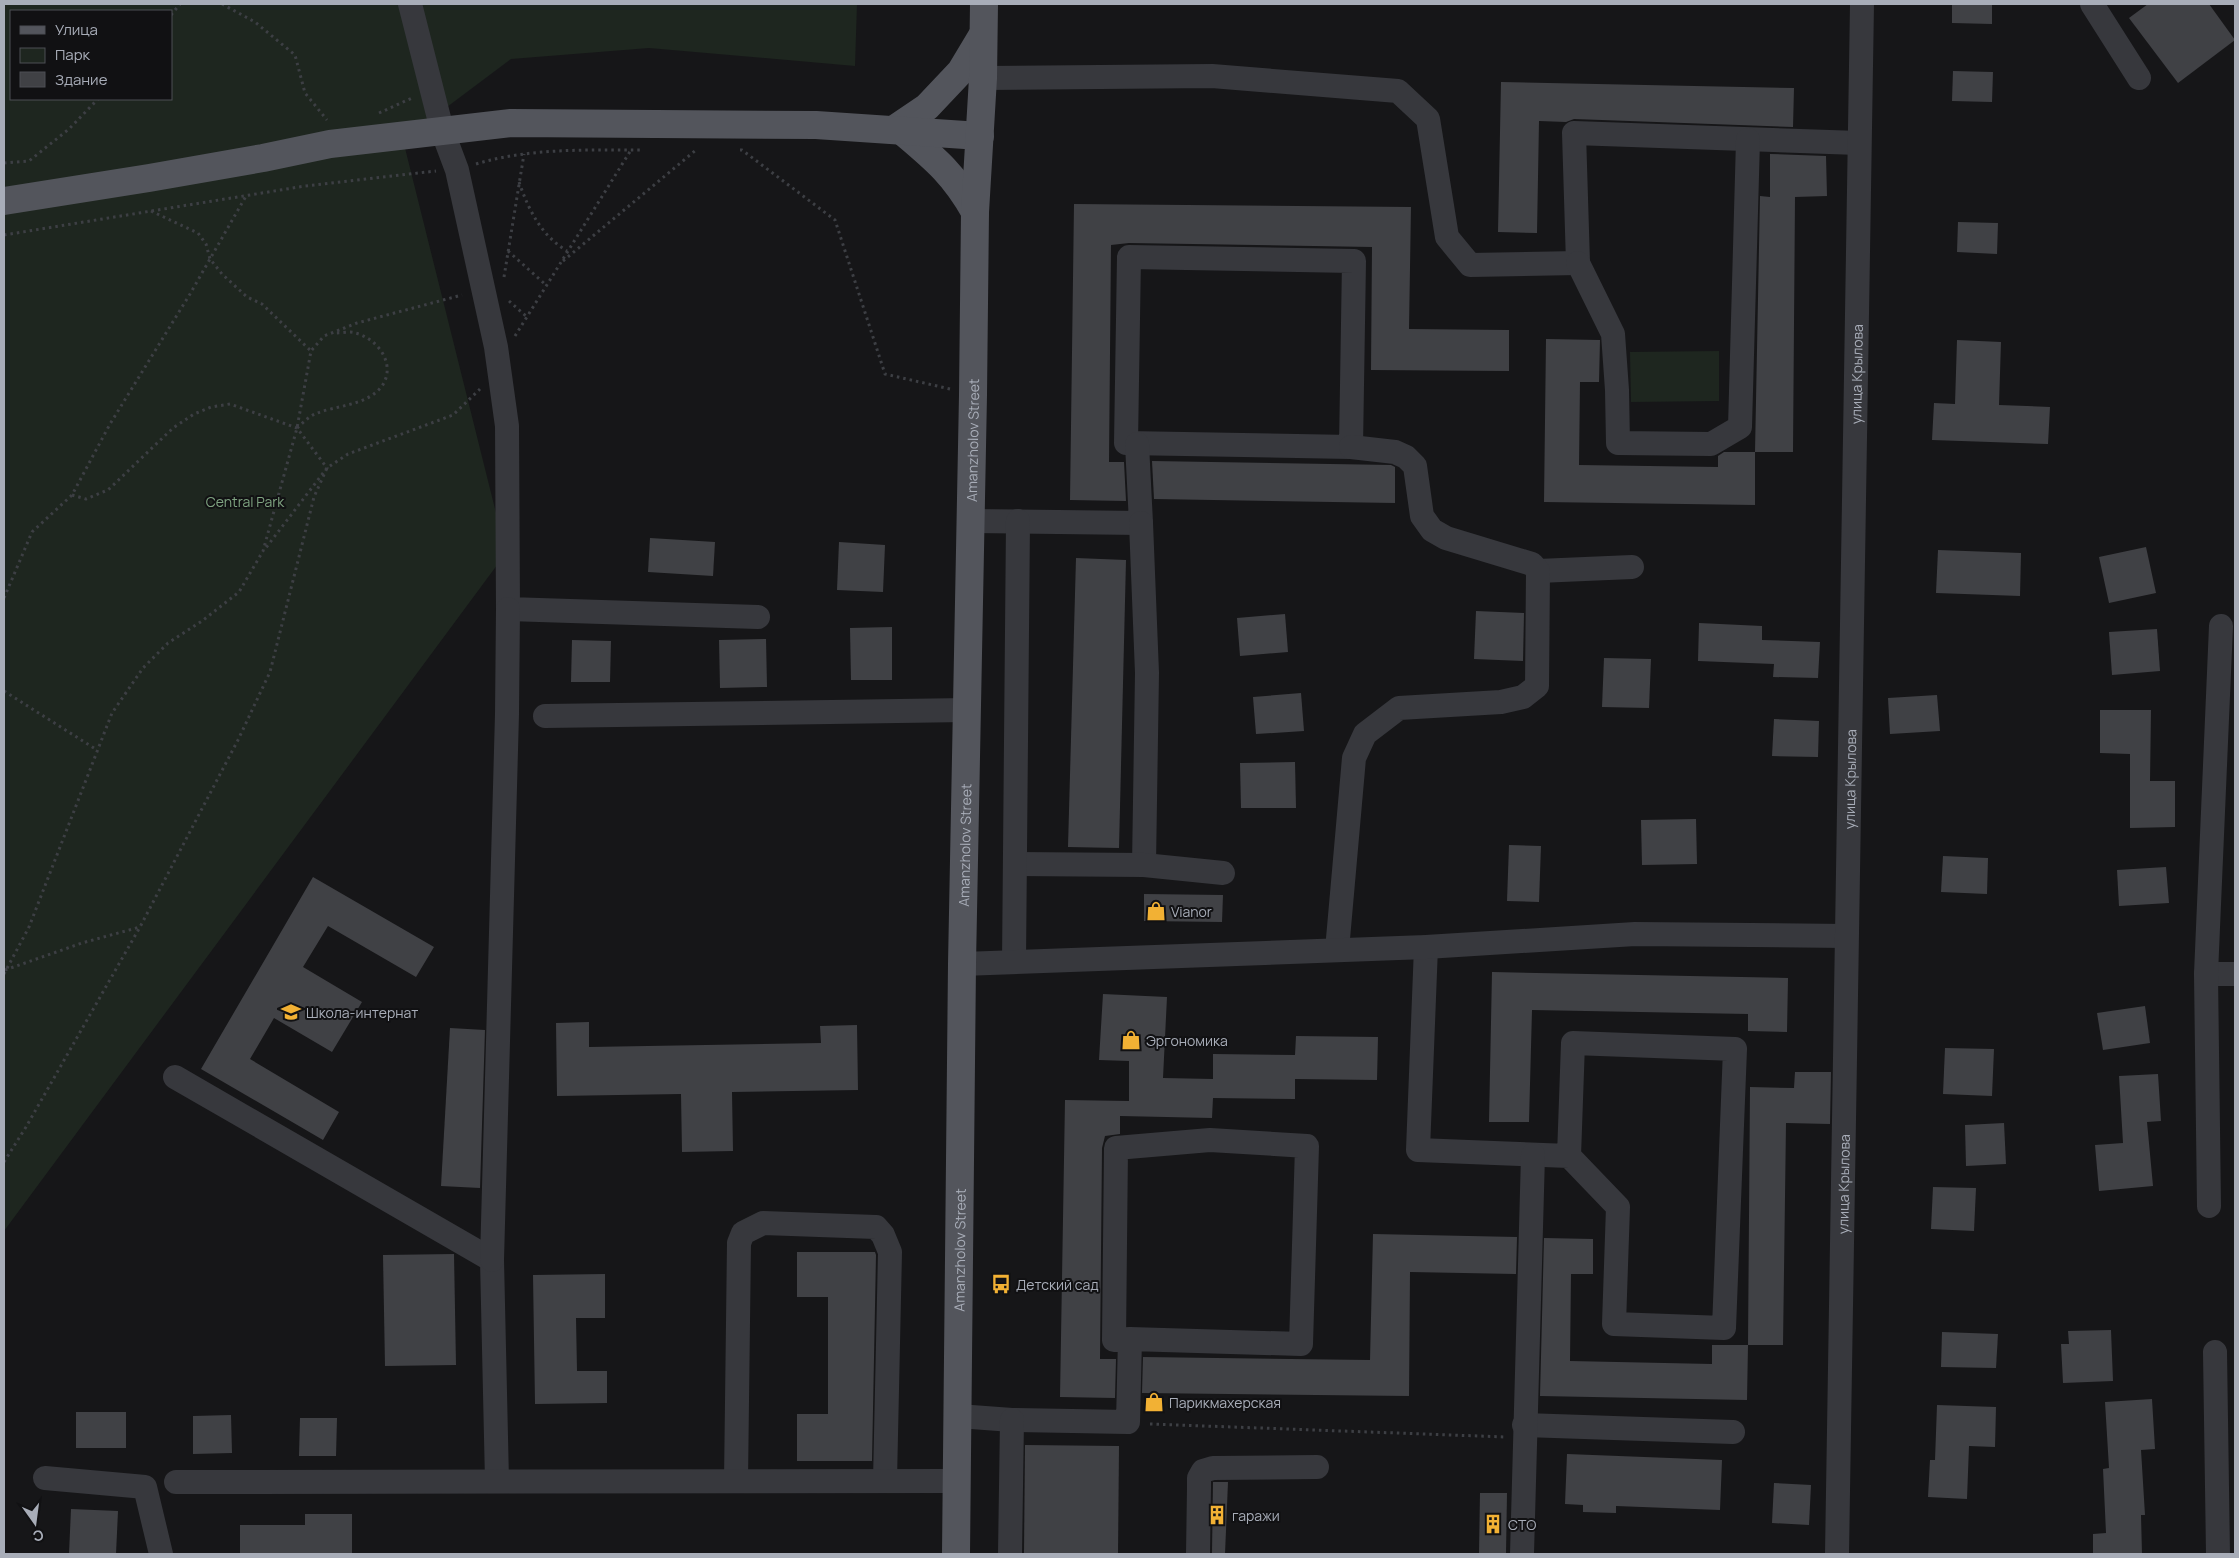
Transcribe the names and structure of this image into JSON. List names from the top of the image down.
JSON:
{
  "streets": {
    "main road": ["Amanzholov Street"],
    "street": ["улица Крылова"]
  },
  "parks": ["Central Park"],
  "places": {
    "shop": ["Vianor", "Эргономика", "Парикмахерская"],
    "school or university": ["Школа-интернат"],
    "bus stop": ["Детский сад"],
    "building": ["гаражи", "СТО"]
  },
  "legend": ["Улица", "Парк", "Здание"],
  "north": "bottom"
}
